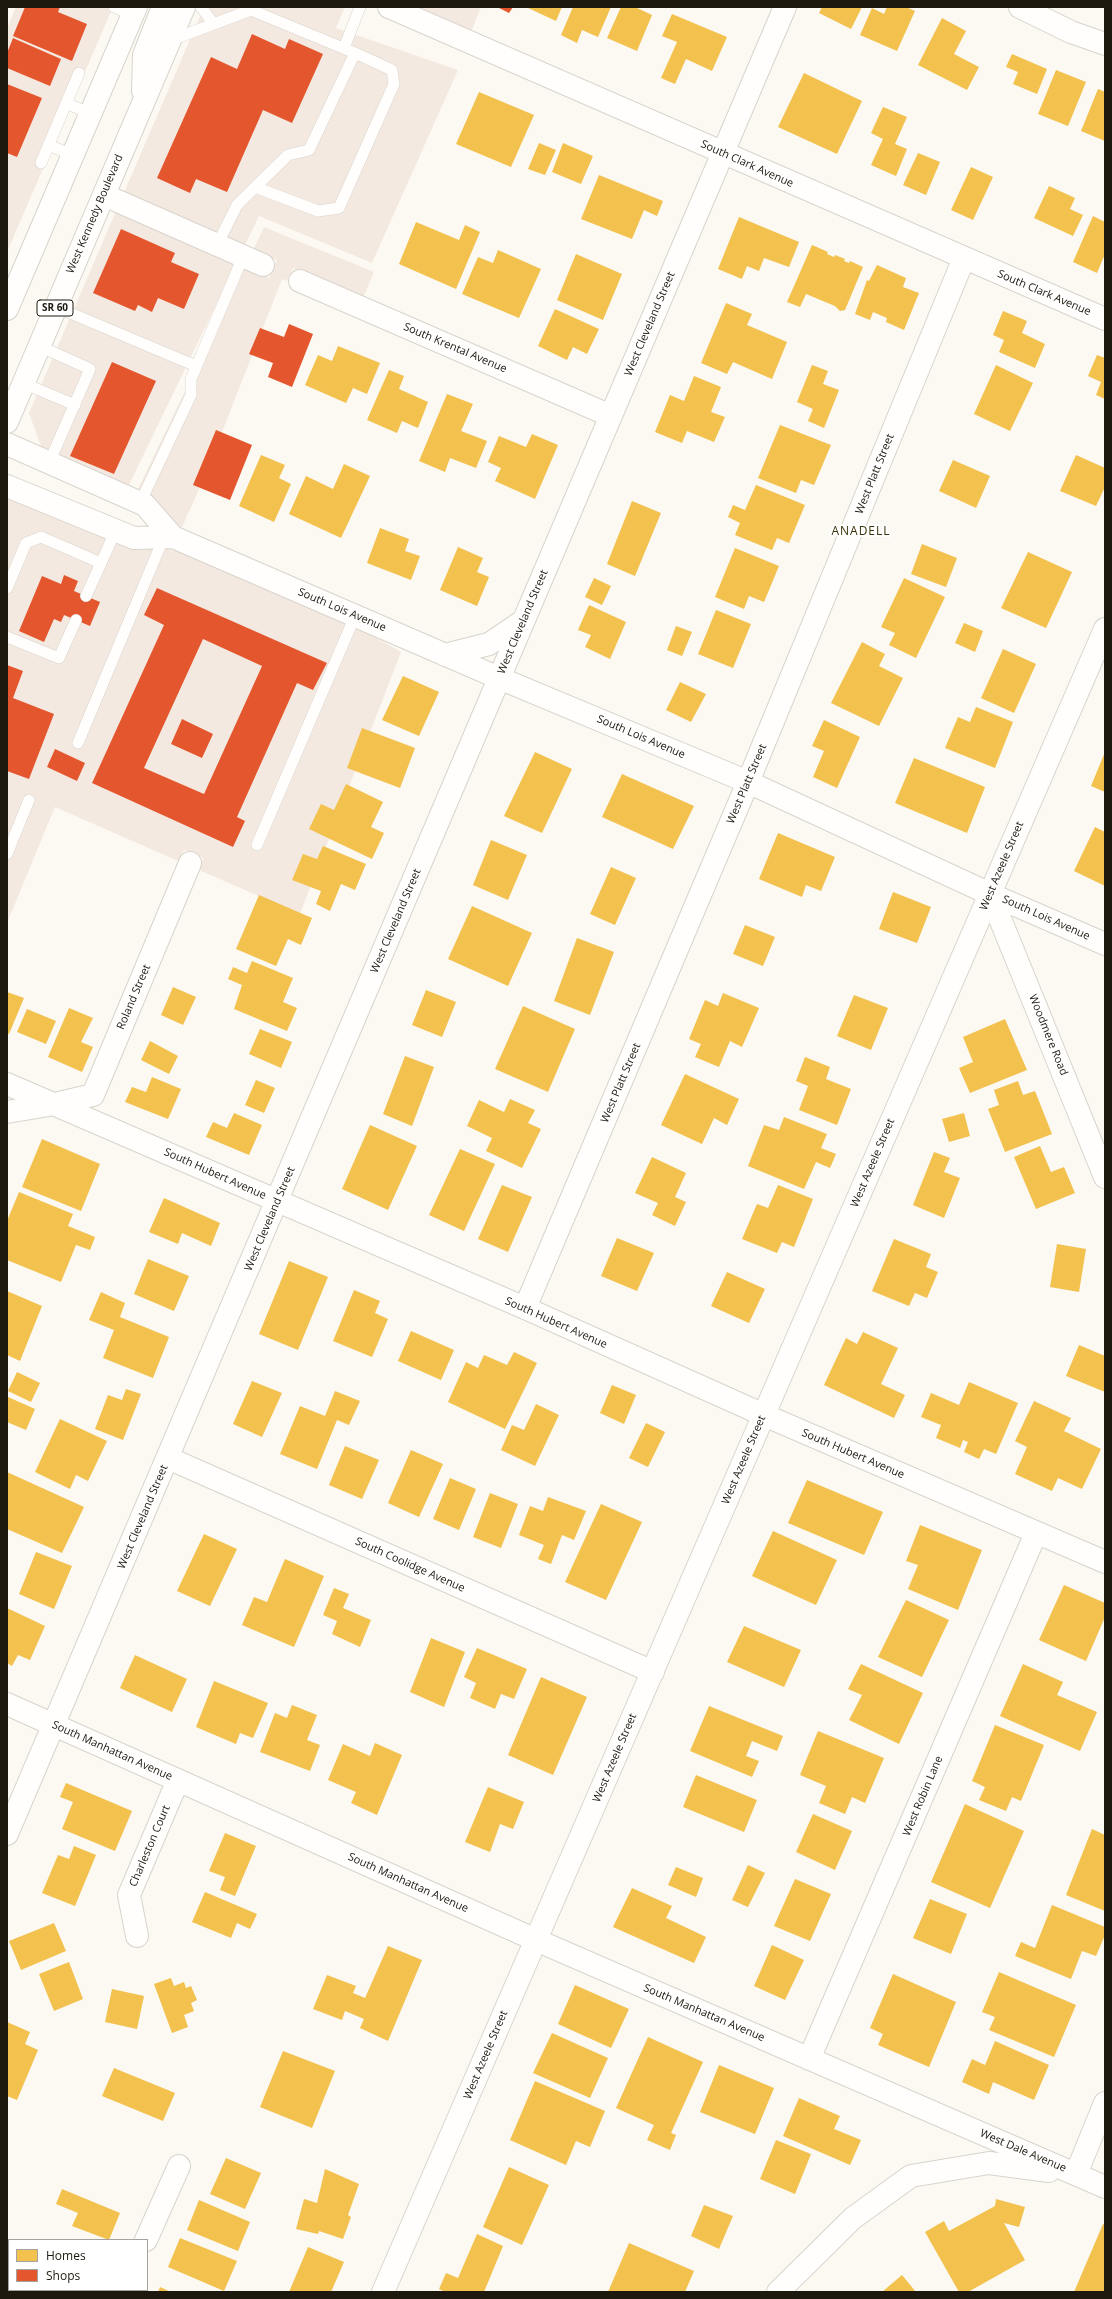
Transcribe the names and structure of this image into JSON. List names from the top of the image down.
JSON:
{
  "streets": {
    "street": [
      "South Clark Avenue",
      "West Kennedy Boulevard",
      "SR 60",
      "West Cleveland Street",
      "South Krental Avenue",
      "West Platt Street",
      "South Lois Avenue",
      "West Azeele Street",
      "Roland Street",
      "Woodmere Road",
      "South Hubert Avenue",
      "South Coolidge Avenue",
      "South Manhattan Avenue",
      "West Robin Lane",
      "Charleston Court",
      "West Dale Avenue"
    ]
  },
  "crossings": [
    ["South Clark Avenue", "West Cleveland Street"],
    ["South Clark Avenue", "West Platt Street"],
    ["West Cleveland Street", "South Krental Avenue"],
    ["West Cleveland Street", "South Lois Avenue"],
    ["West Cleveland Street", "South Hubert Avenue"],
    ["West Cleveland Street", "South Coolidge Avenue"],
    ["West Cleveland Street", "South Manhattan Avenue"],
    ["West Platt Street", "South Lois Avenue"],
    ["West Platt Street", "South Hubert Avenue"],
    ["South Lois Avenue", "West Azeele Street"],
    ["South Lois Avenue", "Woodmere Road"],
    ["West Azeele Street", "Woodmere Road"],
    ["West Azeele Street", "South Hubert Avenue"],
    ["West Azeele Street", "South Coolidge Avenue"],
    ["West Azeele Street", "South Manhattan Avenue"],
    ["Roland Street", "South Hubert Avenue"],
    ["South Hubert Avenue", "West Robin Lane"],
    ["South Manhattan Avenue", "West Robin Lane"],
    ["South Manhattan Avenue", "Charleston Court"],
    ["South Manhattan Avenue", "West Dale Avenue"],
    ["West Robin Lane", "West Dale Avenue"]
  ],
  "districts": ["ANADELL"],
  "legend": ["Homes", "Shops"]
}
